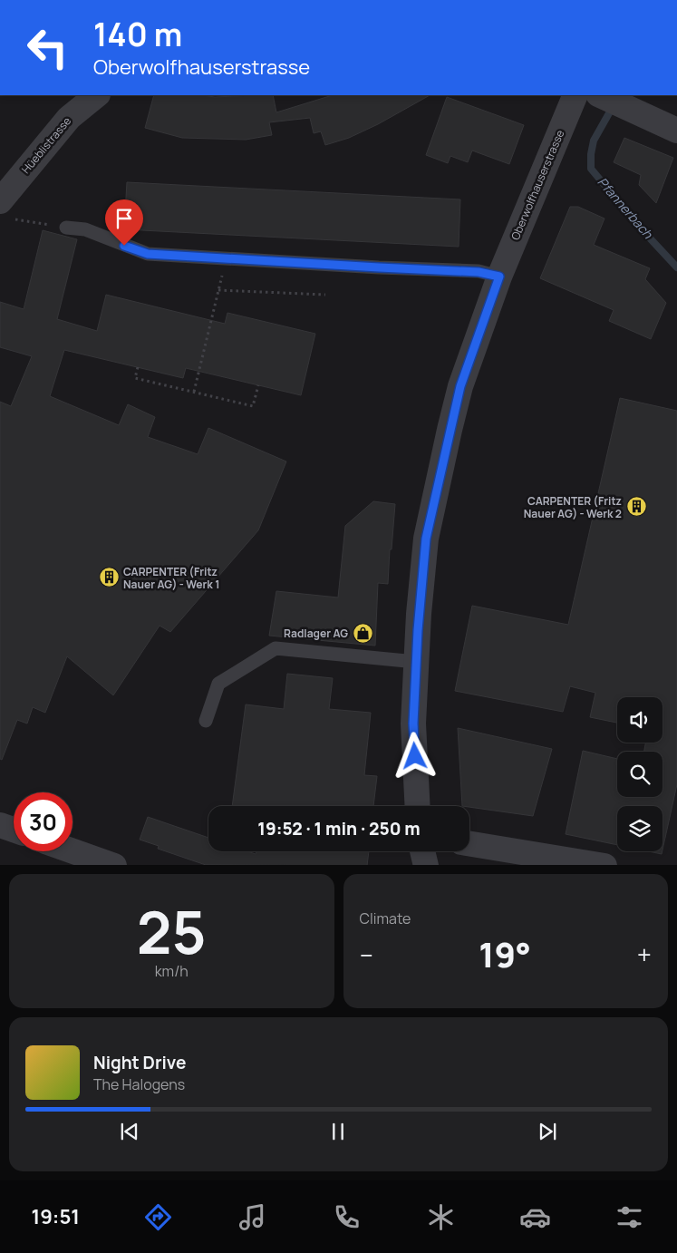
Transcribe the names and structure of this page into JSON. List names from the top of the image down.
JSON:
{
  "streets": {
    "street": ["Hüeblistrasse", "Oberwolfhauserstrasse"]
  },
  "water": ["Pfannerbach"],
  "places": {
    "building": ["CARPENTER (Fritz Nauer AG) - Werk 2", "CARPENTER (Fritz Nauer AG) - Werk 1"],
    "shop": ["Radlager AG"]
  },
  "page": {
    "turn": ["140 m", "Oberwolfhauserstrasse"],
    "limit": "30",
    "trip": "19:52 · 1 min · 250 m",
    "tile": [
      ["25", "km/h"],
      "Climate"
    ],
    "heat": ["−", "19°", "+"],
    "song": ["Night Drive", "The Halogens"],
    "tabs": "19:51"
  }
}
